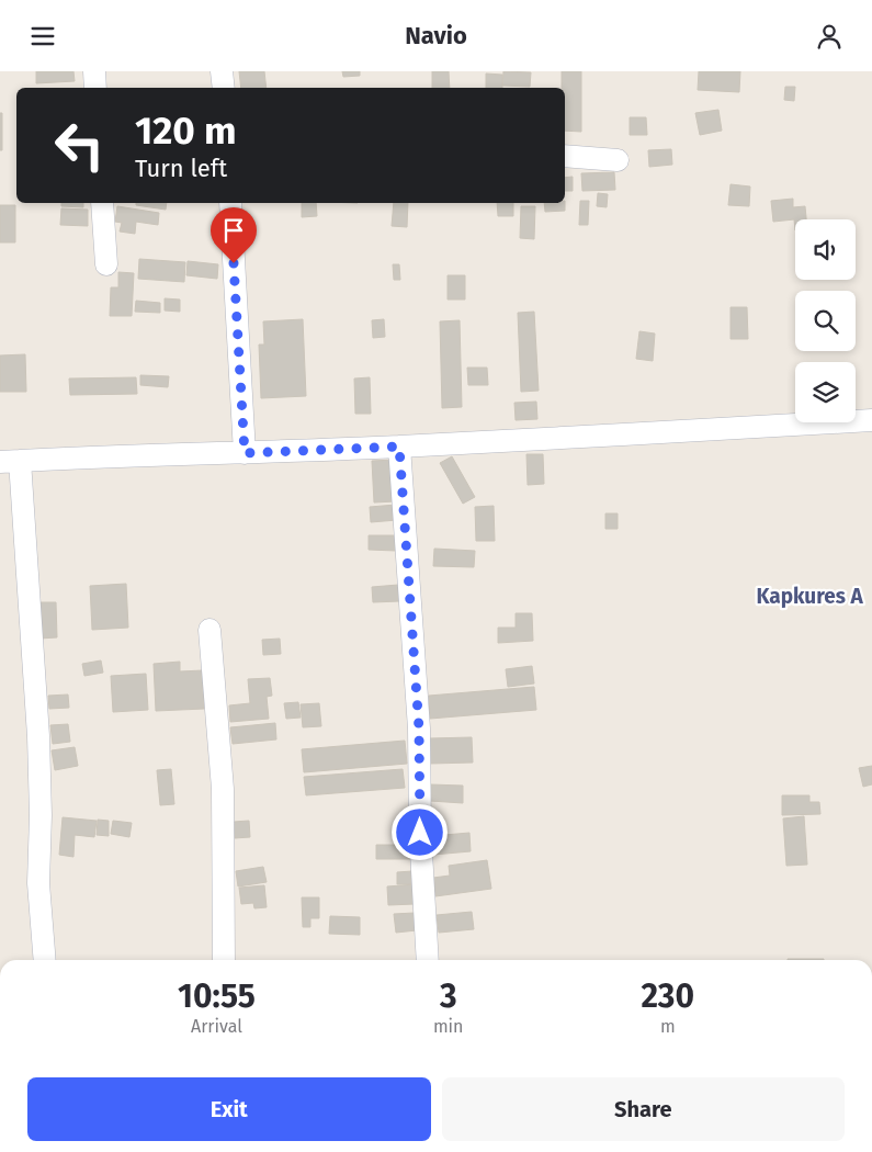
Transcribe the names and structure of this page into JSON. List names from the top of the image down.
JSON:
{
  "districts": ["Kapkures A"],
  "page": {
    "header": "Navio",
    "turn": ["120 m", "Turn left"],
    "eta": [
      "10:55",
      "Arrival",
      "3",
      "min",
      "230",
      "m"
    ],
    "buttons": ["Exit", "Share"]
  }
}
